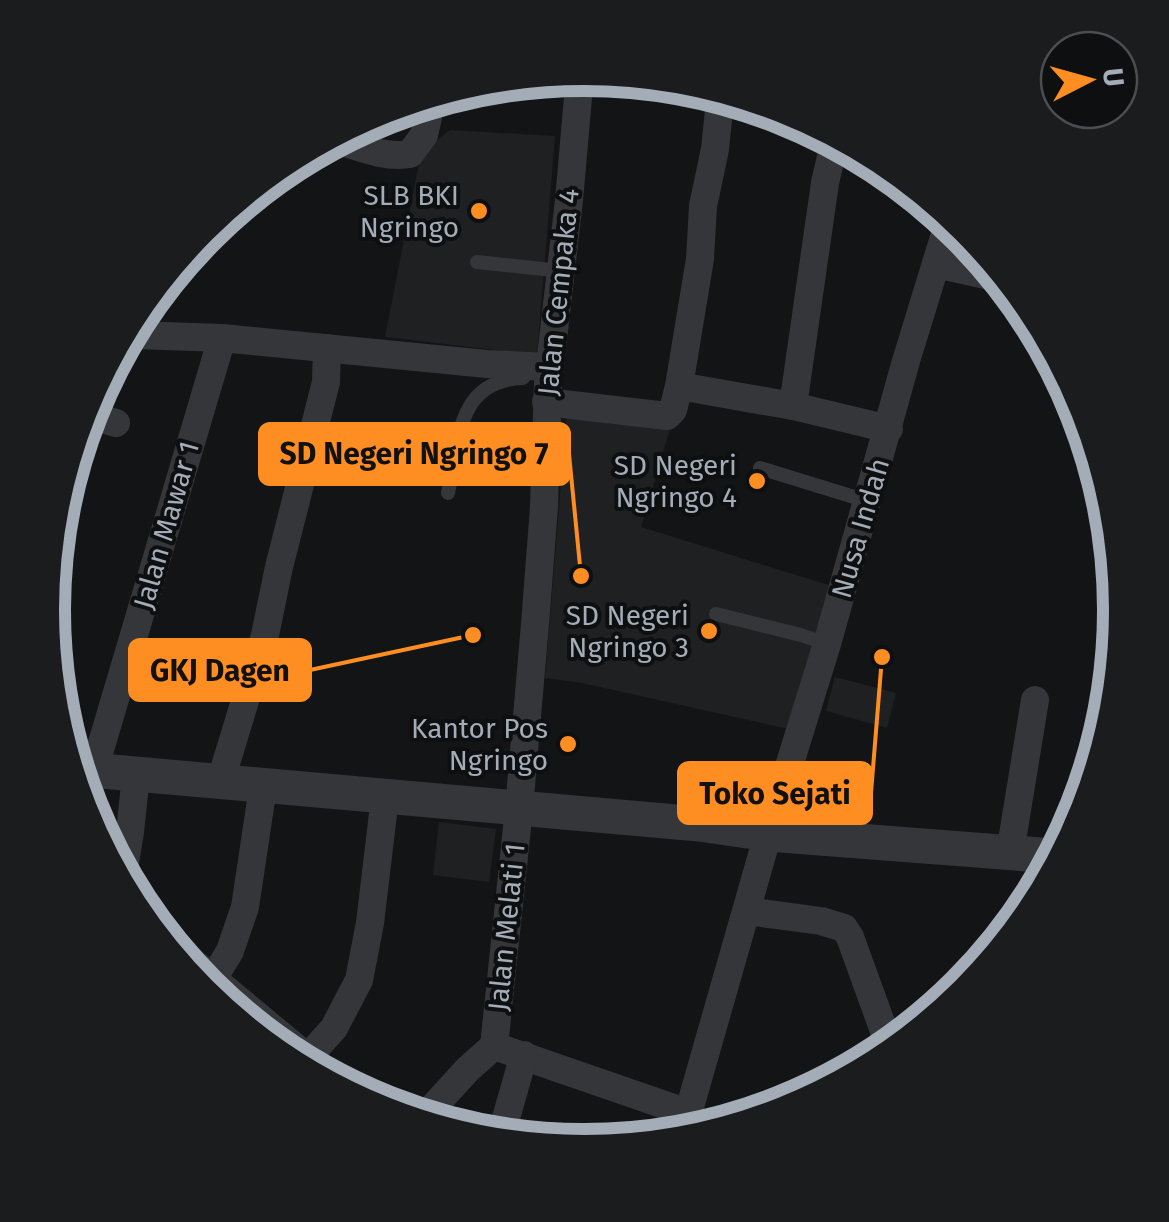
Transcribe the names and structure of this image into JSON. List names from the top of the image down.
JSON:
{
  "streets": {
    "street": [
      "Jalan Cempaka 4",
      "Jalan Mawar 1",
      "Nusa Indah",
      "Jalan Melati 1"
    ]
  },
  "crossings": [
    ["Jalan Cempaka 4", "Jalan Melati 1"]
  ],
  "places": [
    "SLB BKI Ngringo",
    "SD Negeri Ngringo 4",
    "SD Negeri Ngringo 7",
    "SD Negeri Ngringo 3",
    "GKJ Dagen",
    "Toko Sejati",
    "Kantor Pos Ngringo"
  ],
  "north": "right"
}
